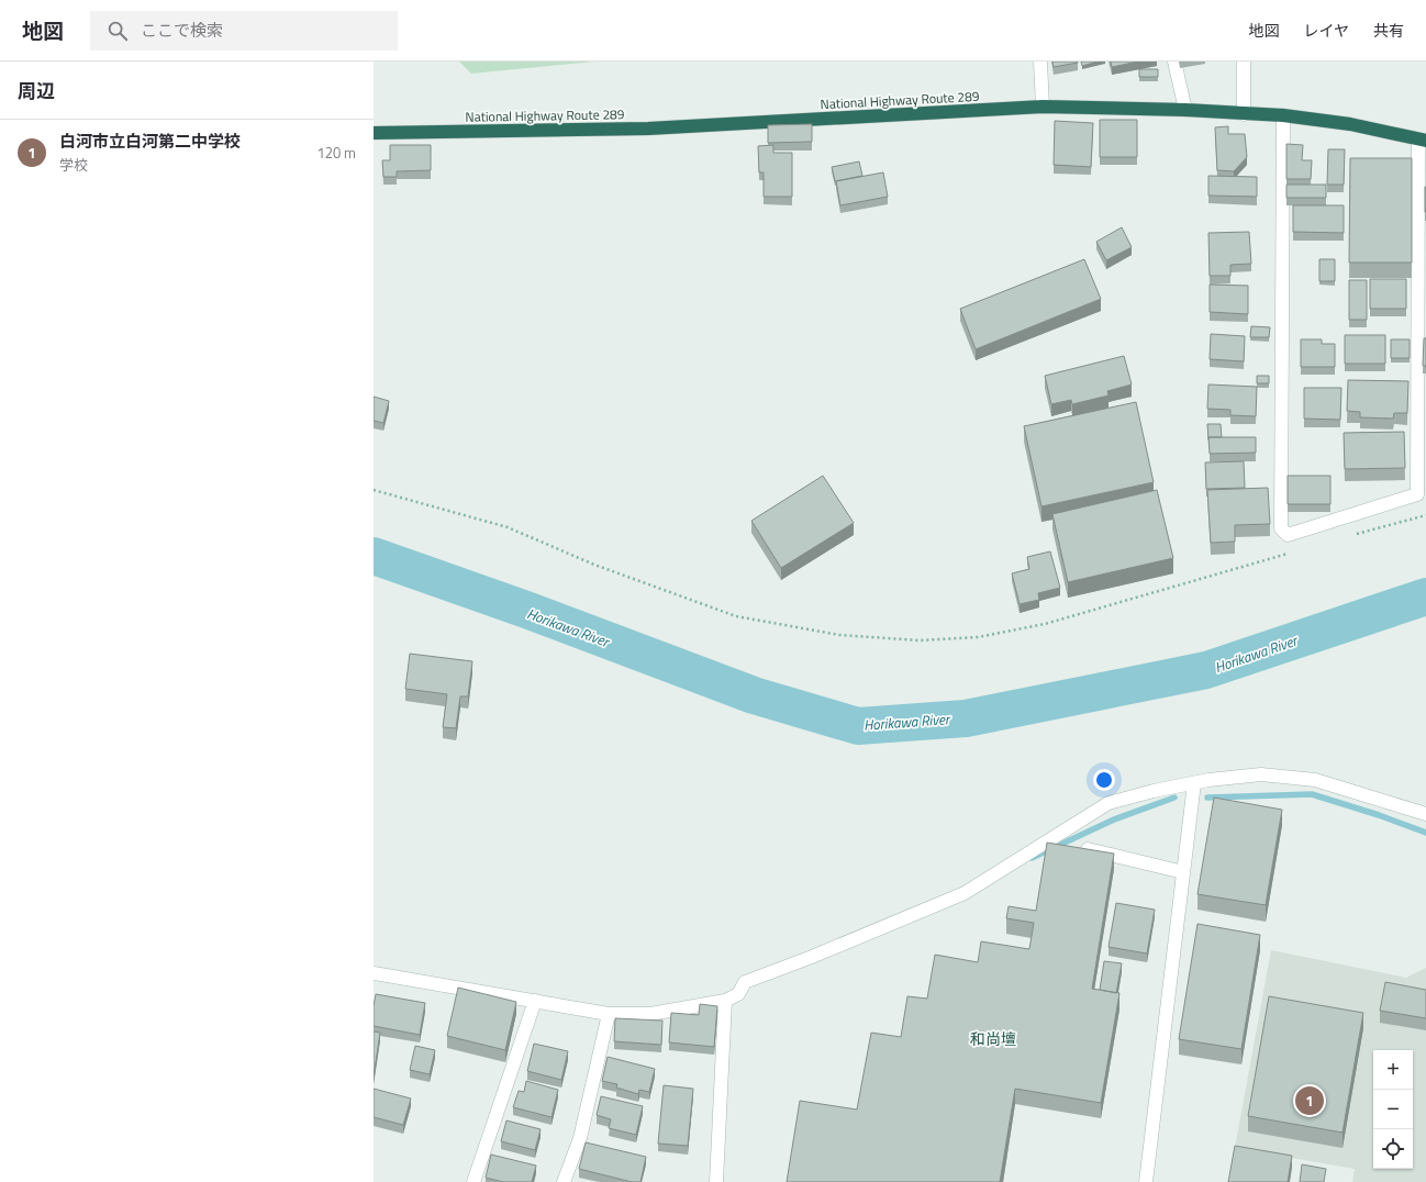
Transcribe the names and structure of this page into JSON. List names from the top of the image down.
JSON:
{
  "streets": {
    "highway": ["National Highway Route 289"]
  },
  "districts": ["和尚壇"],
  "water": ["Horikawa River"],
  "page": {
    "header": "地図",
    "search": "ここで検索",
    "nav": ["地図", "レイヤ", "共有"],
    "heading": "周辺",
    "list": [
      {
        "mark": "1",
        "name": "白河市立白河第二中学校",
        "note": "学校",
        "value": "120 m"
      }
    ],
    "map_buttons": ["+", "−"],
    "pins": "1"
  }
}
